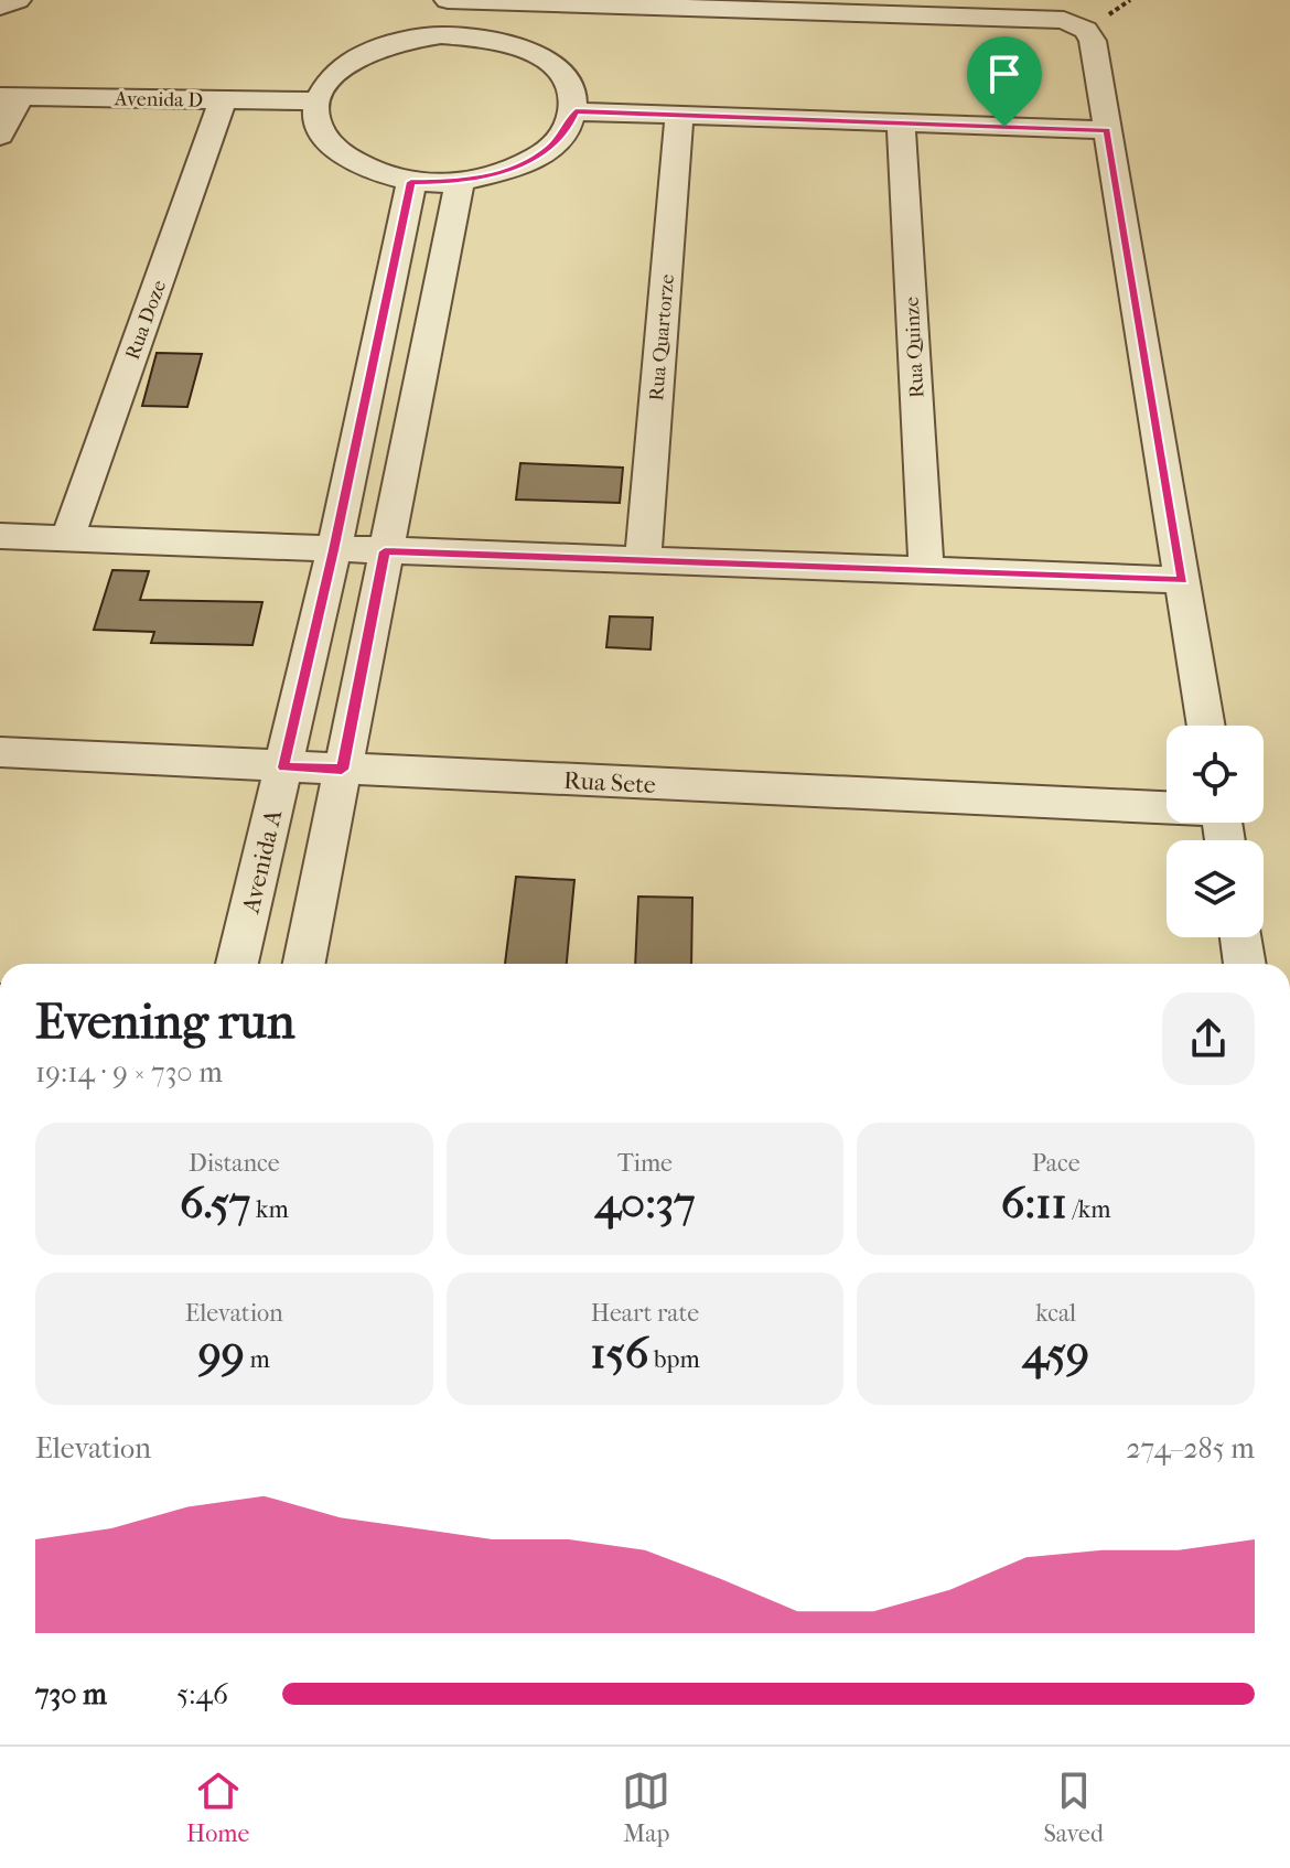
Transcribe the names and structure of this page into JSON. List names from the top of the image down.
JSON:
{
  "streets": {
    "street": [
      "Avenida D",
      "Rua Doze",
      "Rua Quartorze",
      "Rua Quinze",
      "Rua Sete",
      "Avenida A"
    ]
  },
  "crossings": [
    ["Avenida D", "Rua Doze"],
    ["Avenida D", "Avenida A"],
    ["Rua Sete", "Avenida A"]
  ],
  "page": {
    "heading": ["Evening run", "19:14 · 9 × 730 m"],
    "stats": [
      ["Distance", "6.57 km"],
      ["Time", "40:37"],
      ["Pace", "6:11 /km"],
      ["Elevation", "99 m"],
      ["Heart rate", "156 bpm"],
      ["kcal", "459"]
    ],
    "chart": ["Elevation", "274–285 m"],
    "list": [
      {
        "name": "730 m",
        "note": "5:46"
      }
    ],
    "tabs": ["Home", "Map", "Saved"]
  }
}
